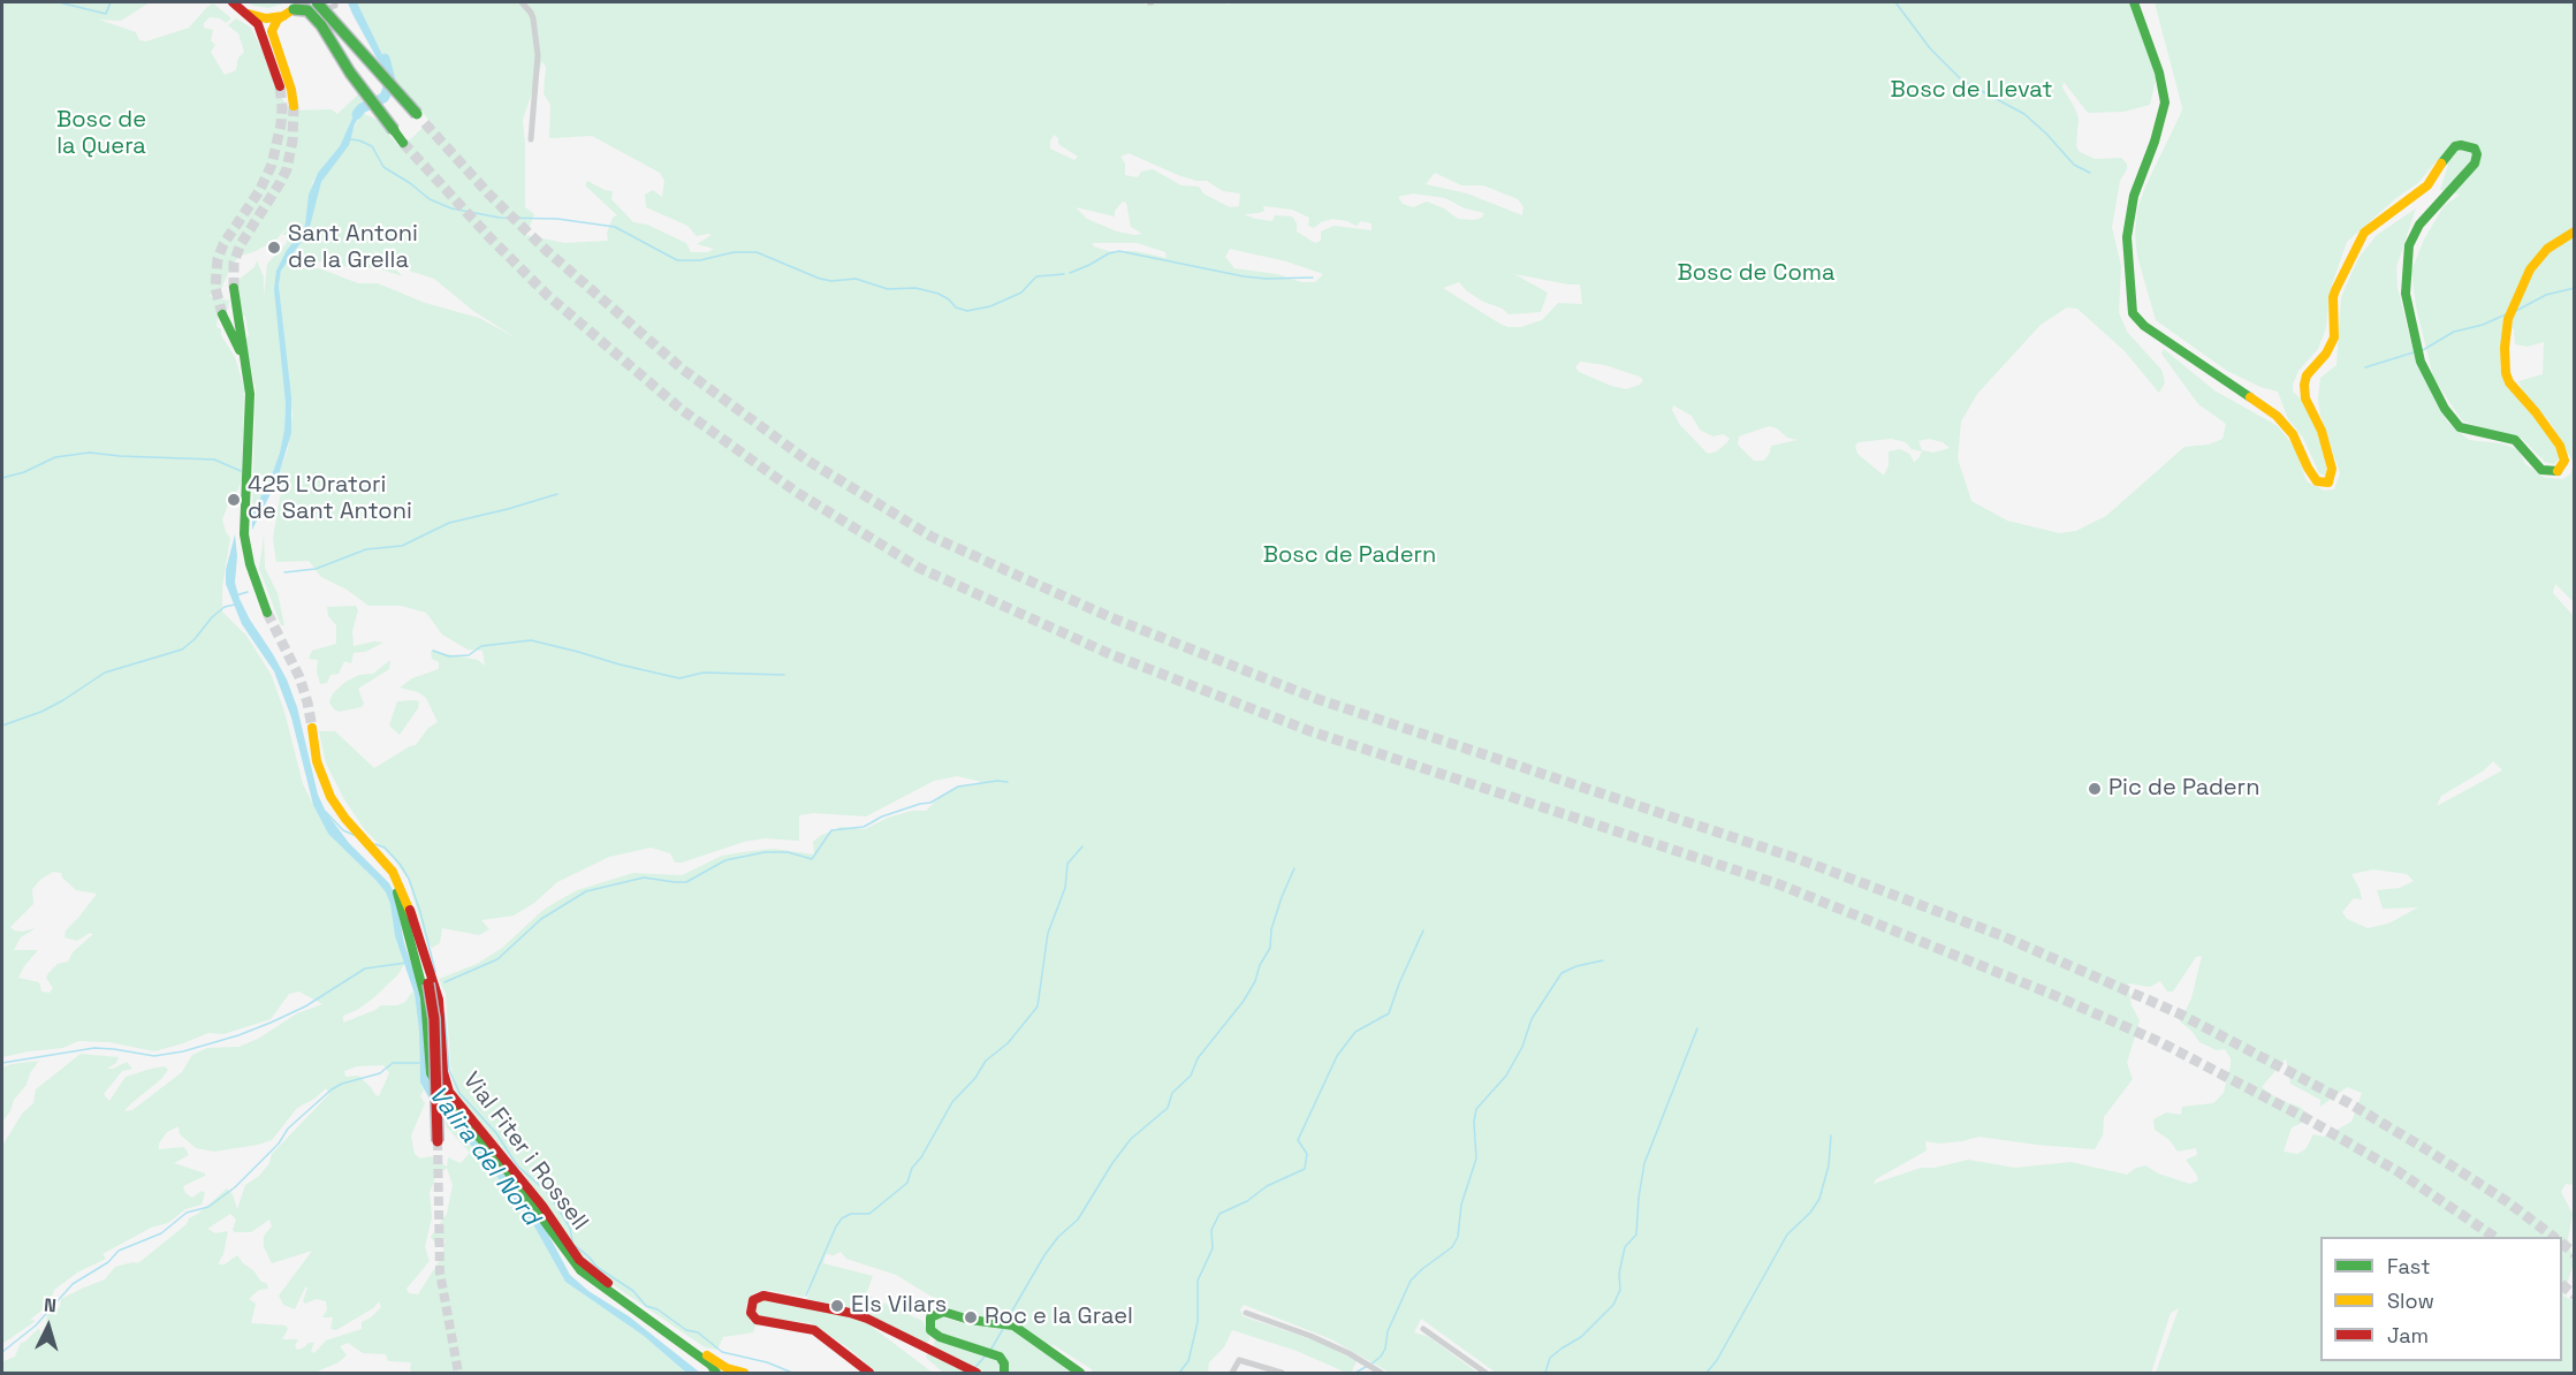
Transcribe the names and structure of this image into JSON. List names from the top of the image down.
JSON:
{
  "streets": {
    "main road": ["Vial Fiter i Rossell"]
  },
  "water": ["Valira del Nord"],
  "parks": [
    "Bosc de Llevat",
    "Bosc de la Quera",
    "Bosc de Coma",
    "Bosc de Padern"
  ],
  "places": [
    "Sant Antoni de la Grella",
    "425 L'Oratori de Sant Antoni",
    "Pic de Padern",
    "Els Vilars",
    "Roc e la Grael"
  ],
  "legend": ["Fast", "Slow", "Jam"],
  "north": "top"
}
